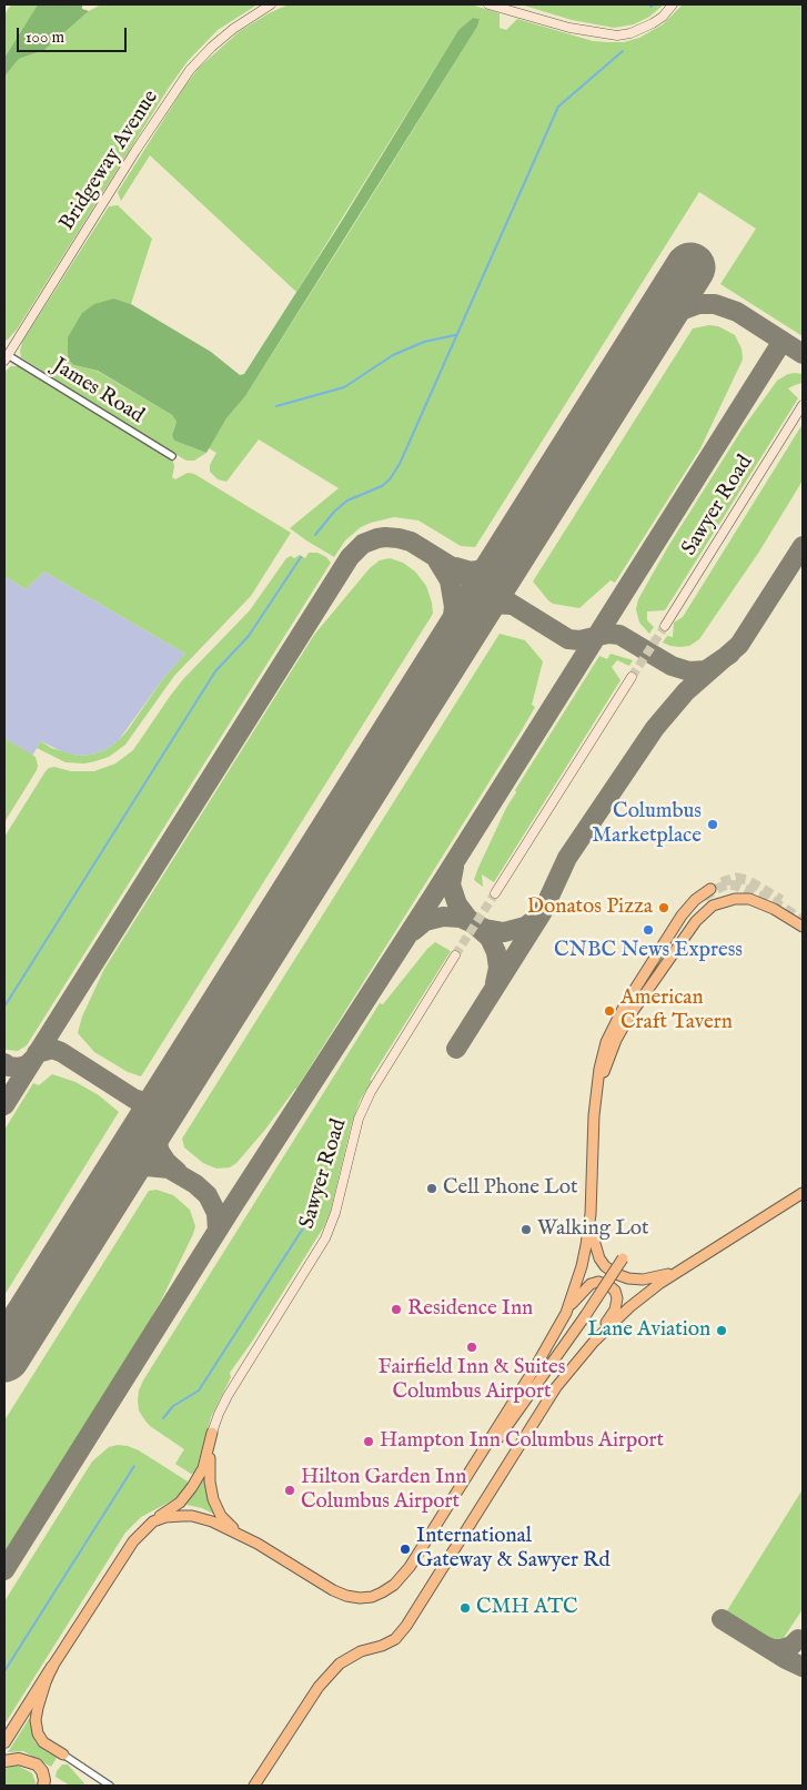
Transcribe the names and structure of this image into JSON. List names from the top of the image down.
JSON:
{
  "streets": {
    "street": ["Bridgeway Avenue", "James Road", "Sawyer Road"]
  },
  "crossings": [
    ["Bridgeway Avenue", "James Road"]
  ],
  "places": [
    "Columbus Marketplace",
    "Donatos Pizza",
    "CNBC News Express",
    "American Craft Tavern",
    "Cell Phone Lot",
    "Walking Lot",
    "Residence Inn",
    "Lane Aviation",
    "Fairfield Inn & Suites Columbus Airport",
    "Hampton Inn Columbus Airport",
    "Hilton Garden Inn Columbus Airport",
    "International Gateway & Sawyer Rd",
    "CMH ATC"
  ],
  "scale_bar": "100 m"
}
